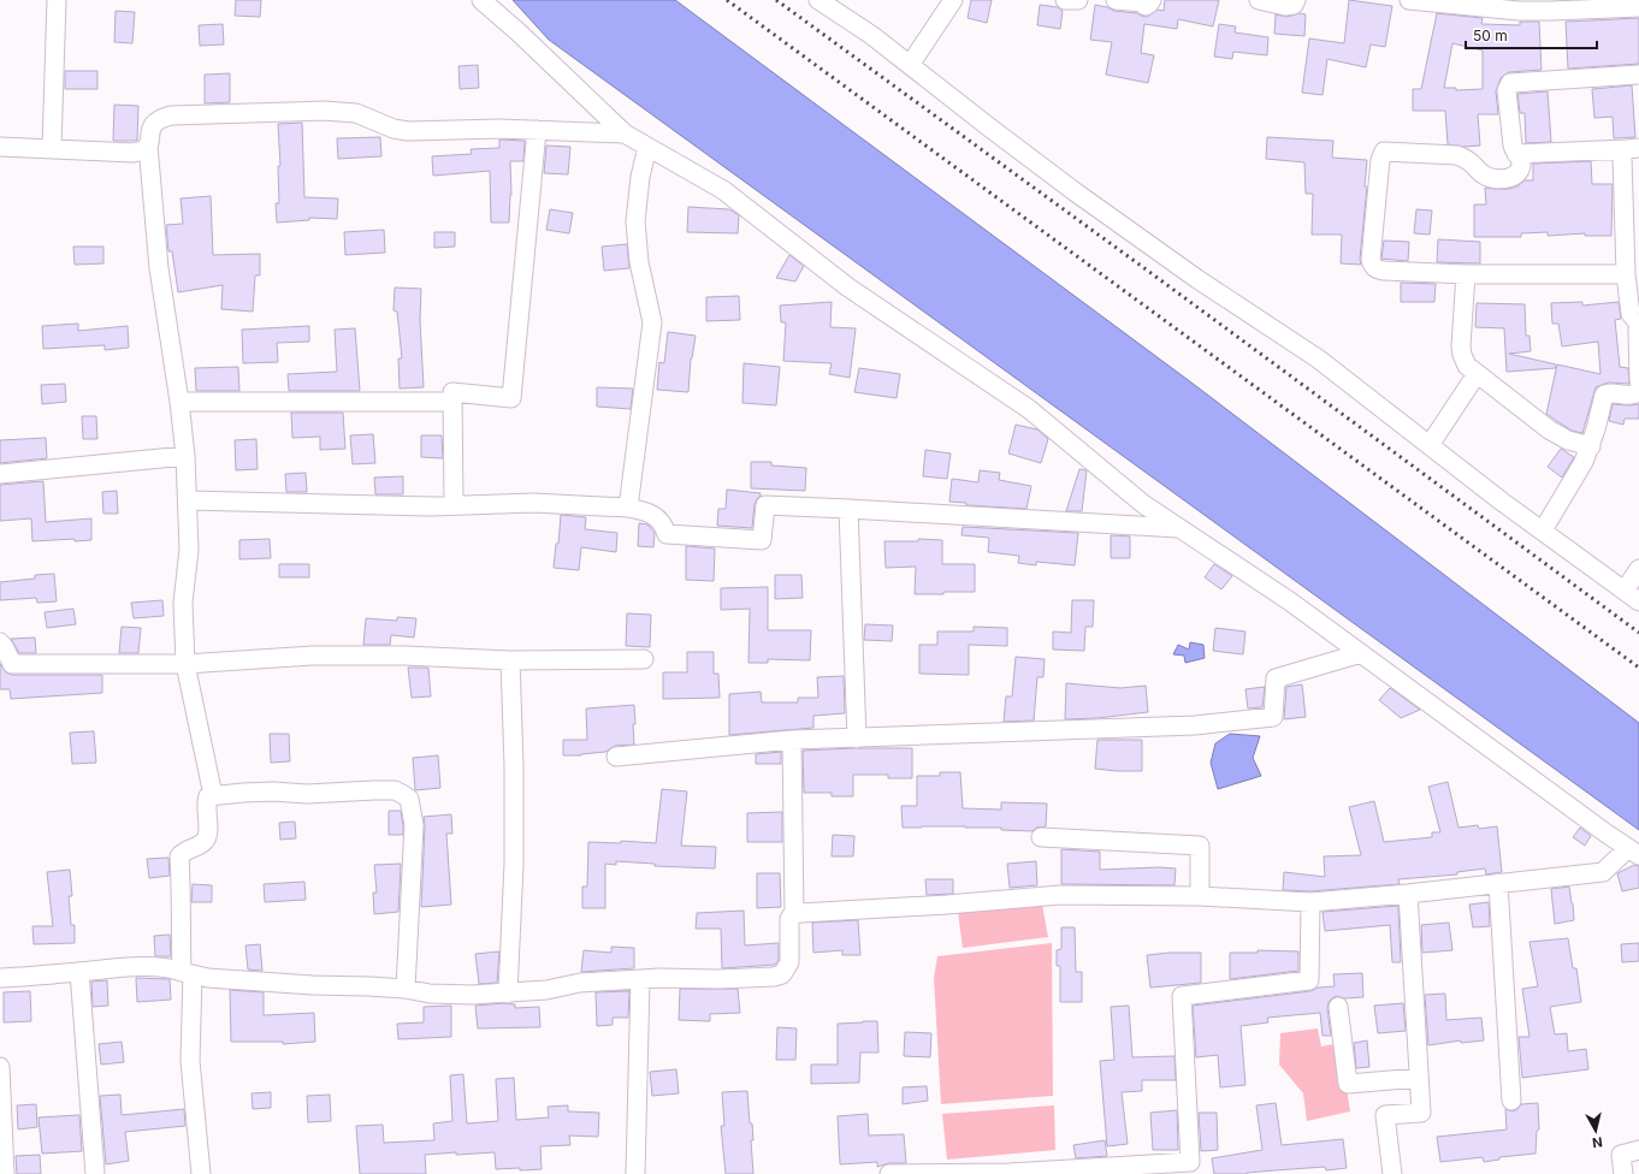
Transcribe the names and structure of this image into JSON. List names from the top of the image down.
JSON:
{
  "scale_bar": "50 m",
  "north": "bottom"
}
